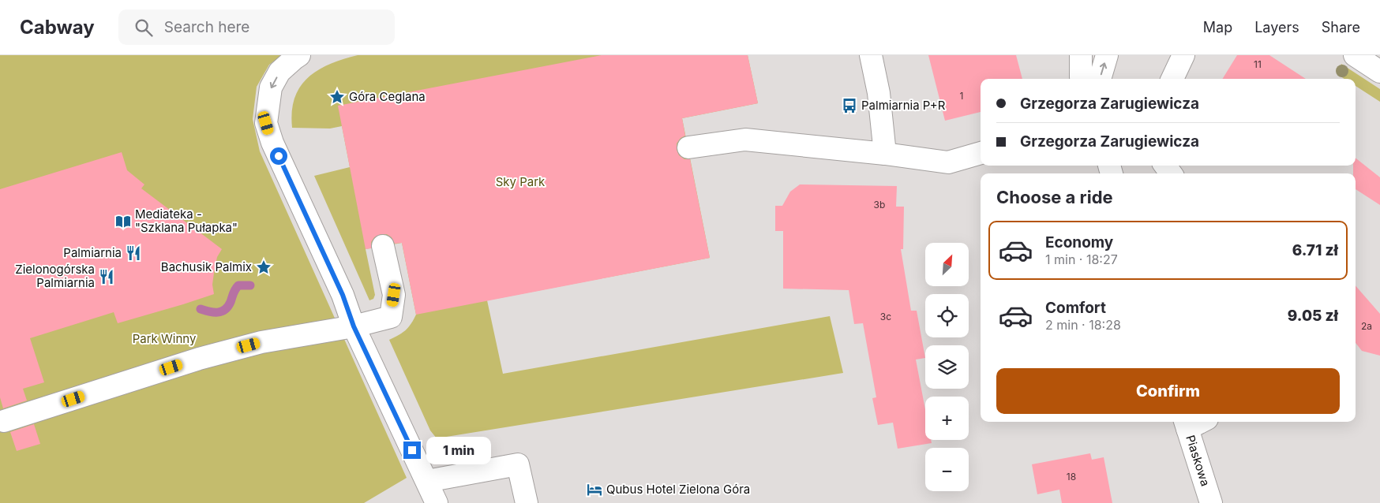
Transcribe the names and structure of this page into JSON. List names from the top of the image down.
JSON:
{
  "streets": {
    "street": ["Piaskowa"]
  },
  "parks": ["Sky Park", "Park Winny"],
  "places": {
    "place": ["Góra Ceglana", "Bachusik Palmix"],
    "bus stop": ["Palmiarnia P+R"],
    "library": ["Mediateka - \"Szklana Pułapka\""],
    "restaurant": ["Palmiarnia", "Zielonogórska Palmiarnia"],
    "hotel": ["Qubus Hotel Zielona Góra"]
  },
  "house_numbers": [
    "11",
    "1",
    "3b",
    "3c",
    "2a",
    "18"
  ],
  "north": "top right",
  "page": {
    "header": "Cabway",
    "search": "Search here",
    "nav": ["Map", "Layers", "Share"],
    "banner": ["Grzegorza Zarugiewicza", "Grzegorza Zarugiewicza"],
    "heading": "Choose a ride",
    "list": [
      {
        "name": "Economy",
        "note": "1 min · 18:27",
        "value": "6.71 zł"
      },
      {
        "name": "Comfort",
        "note": "2 min · 18:28",
        "value": "9.05 zł"
      }
    ],
    "map_buttons": ["+", "−"],
    "buttons": "Confirm",
    "bubble": "1 min"
  }
}
